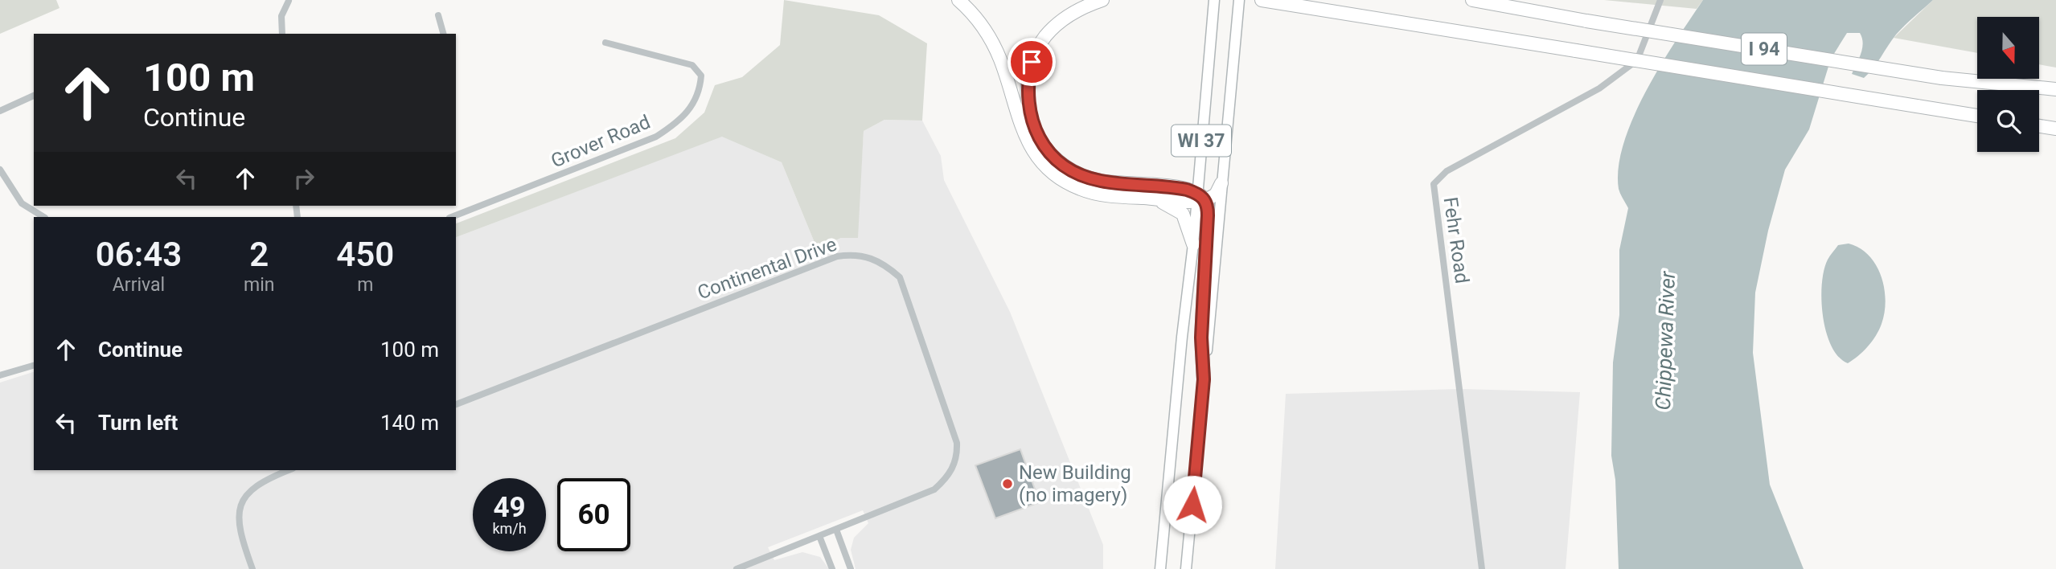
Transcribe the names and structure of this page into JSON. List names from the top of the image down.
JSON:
{
  "streets": {
    "highway": ["I 94"],
    "main road": ["WI 37"],
    "street": ["Grover Road", "Fehr Road", "Continental Drive"]
  },
  "water": ["Chippewa River"],
  "places": ["New Building (no imagery)"],
  "north": "bottom",
  "page": {
    "turn": ["100 m", "Continue"],
    "eta": [
      "06:43",
      "Arrival",
      "2",
      "min",
      "450",
      "m"
    ],
    "list": [
      {
        "name": "Continue",
        "value": "100 m"
      },
      {
        "name": "Turn left",
        "value": "140 m"
      }
    ],
    "speed": "49 km/h",
    "limit": "60"
  }
}
